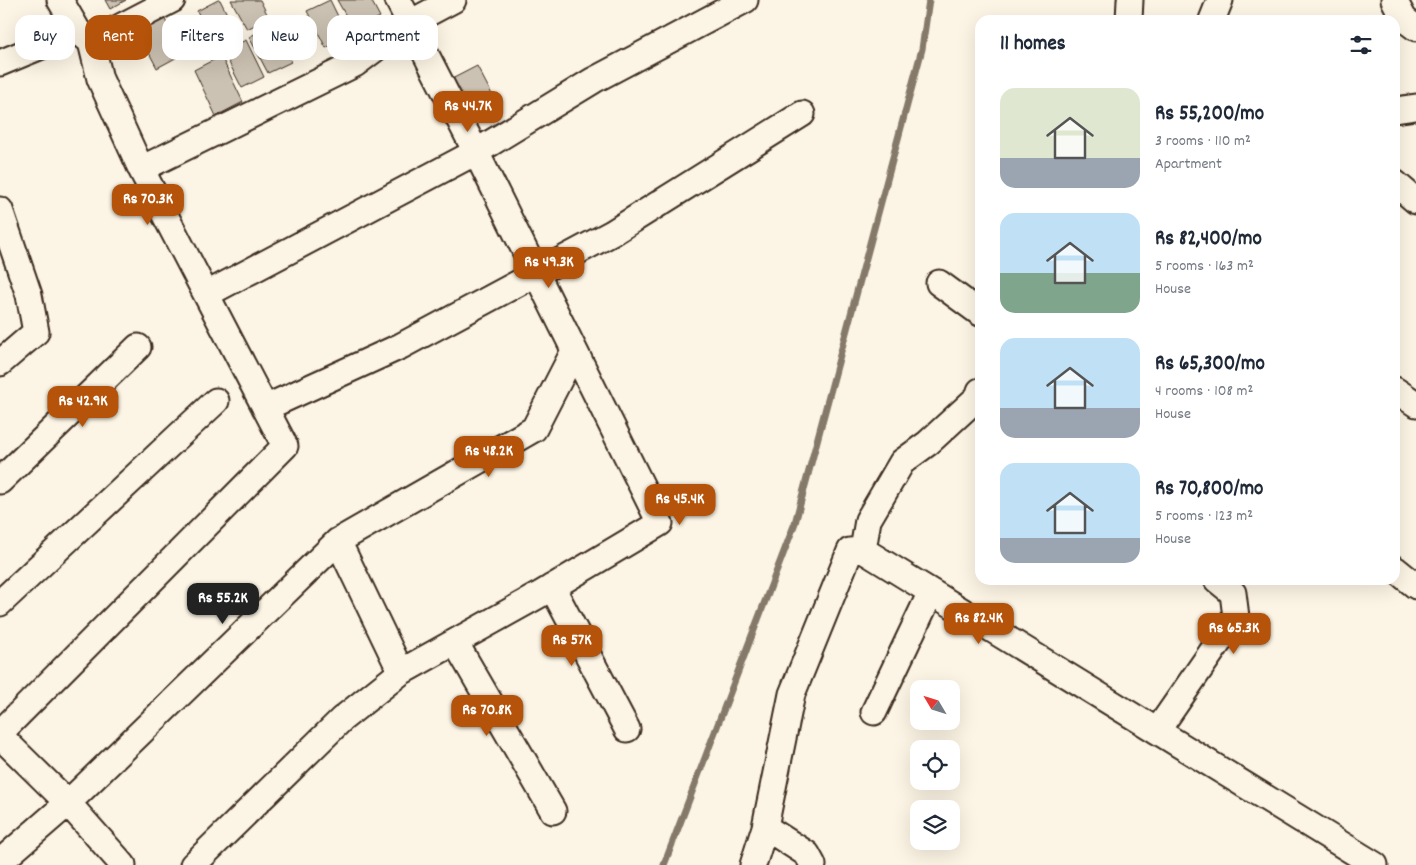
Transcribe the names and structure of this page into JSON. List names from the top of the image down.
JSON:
{
  "north": "top left",
  "page": {
    "chip": [
      "Buy",
      "Rent",
      "Filters",
      "New",
      "Apartment"
    ],
    "heading": "11 homes",
    "list": [
      {
        "name": "Rs 55,200/mo",
        "note": "3 rooms · 110 m² · Apartment"
      },
      {
        "name": "Rs 82,400/mo",
        "note": "5 rooms · 163 m² · House"
      },
      {
        "name": "Rs 65,300/mo",
        "note": "4 rooms · 108 m² · House"
      },
      {
        "name": "Rs 70,800/mo",
        "note": "5 rooms · 123 m² · House"
      }
    ],
    "price": [
      "Rs 44.7K",
      "Rs 70.3K",
      "Rs 49.3K",
      "Rs 42.9K",
      "Rs 48.2K",
      "Rs 45.4K",
      "Rs 55.2K",
      "Rs 82.4K",
      "Rs 65.3K",
      "Rs 57K",
      "Rs 70.8K"
    ]
  }
}
